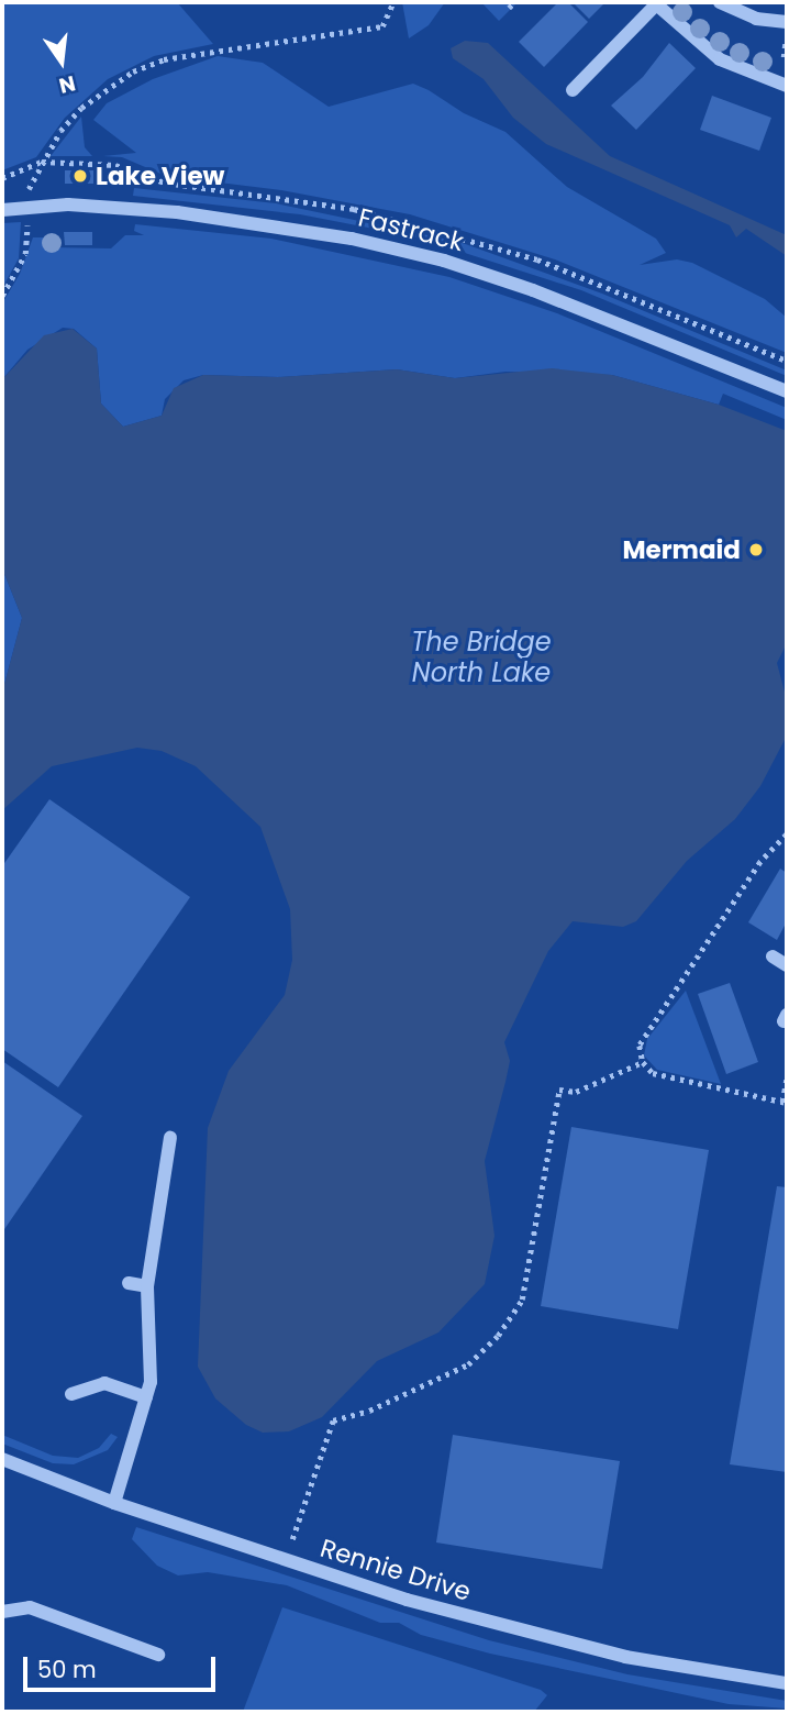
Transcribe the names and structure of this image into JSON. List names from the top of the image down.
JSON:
{
  "streets": {
    "street": ["Fastrack", "Rennie Drive"]
  },
  "water": ["The Bridge North Lake"],
  "places": ["Lake View", "Mermaid"],
  "scale_bar": "50 m",
  "north": "bottom"
}
